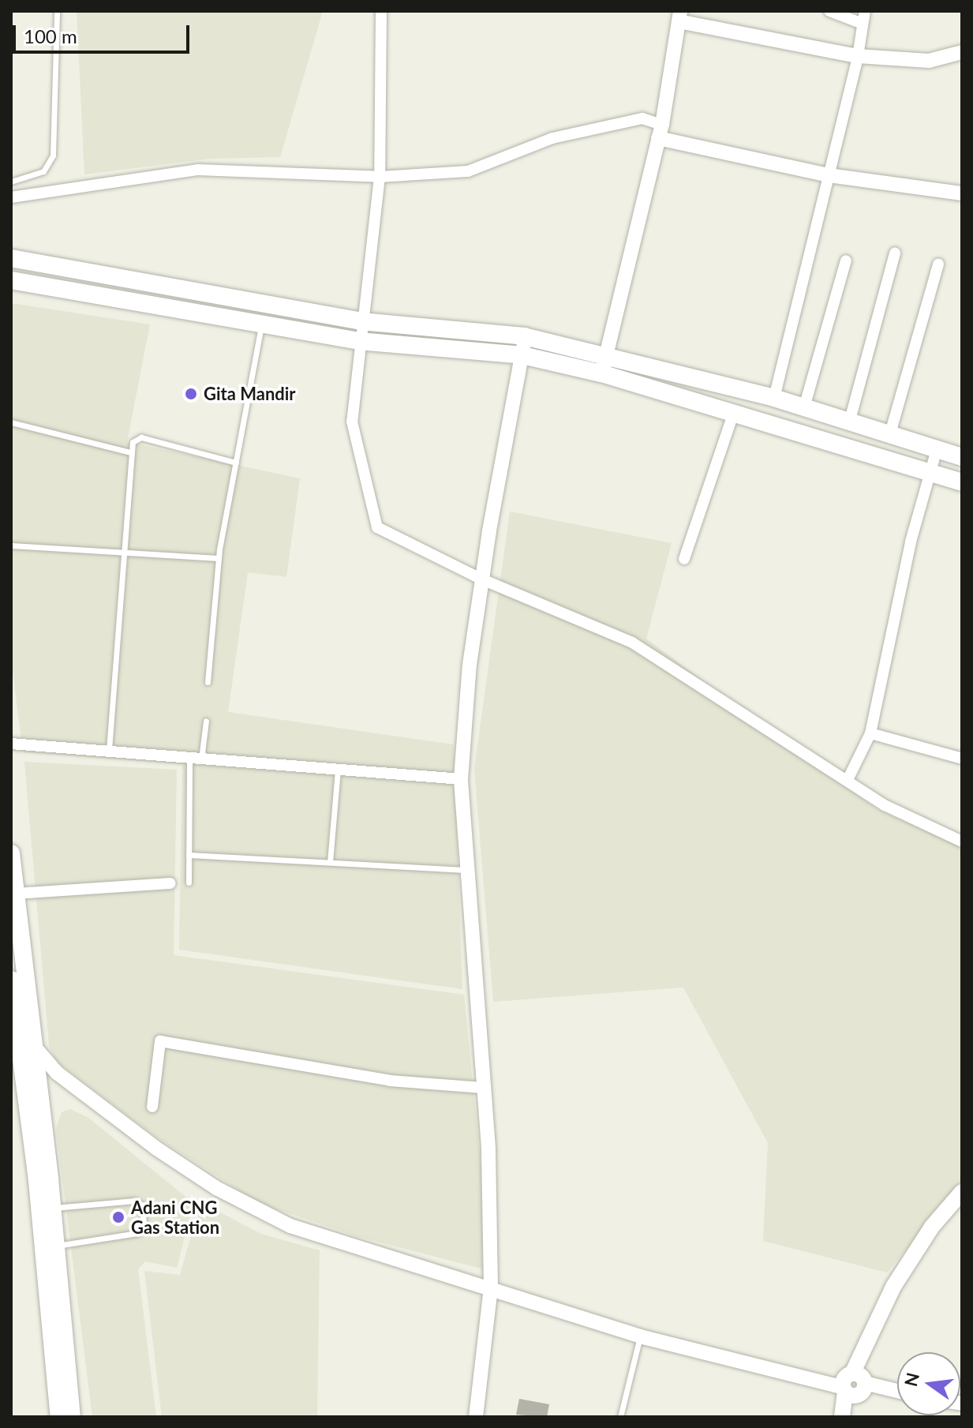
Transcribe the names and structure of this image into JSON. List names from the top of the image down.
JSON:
{
  "places": ["Gita Mandir", "Adani CNG Gas Station"],
  "scale_bar": "100 m",
  "north": "left"
}
